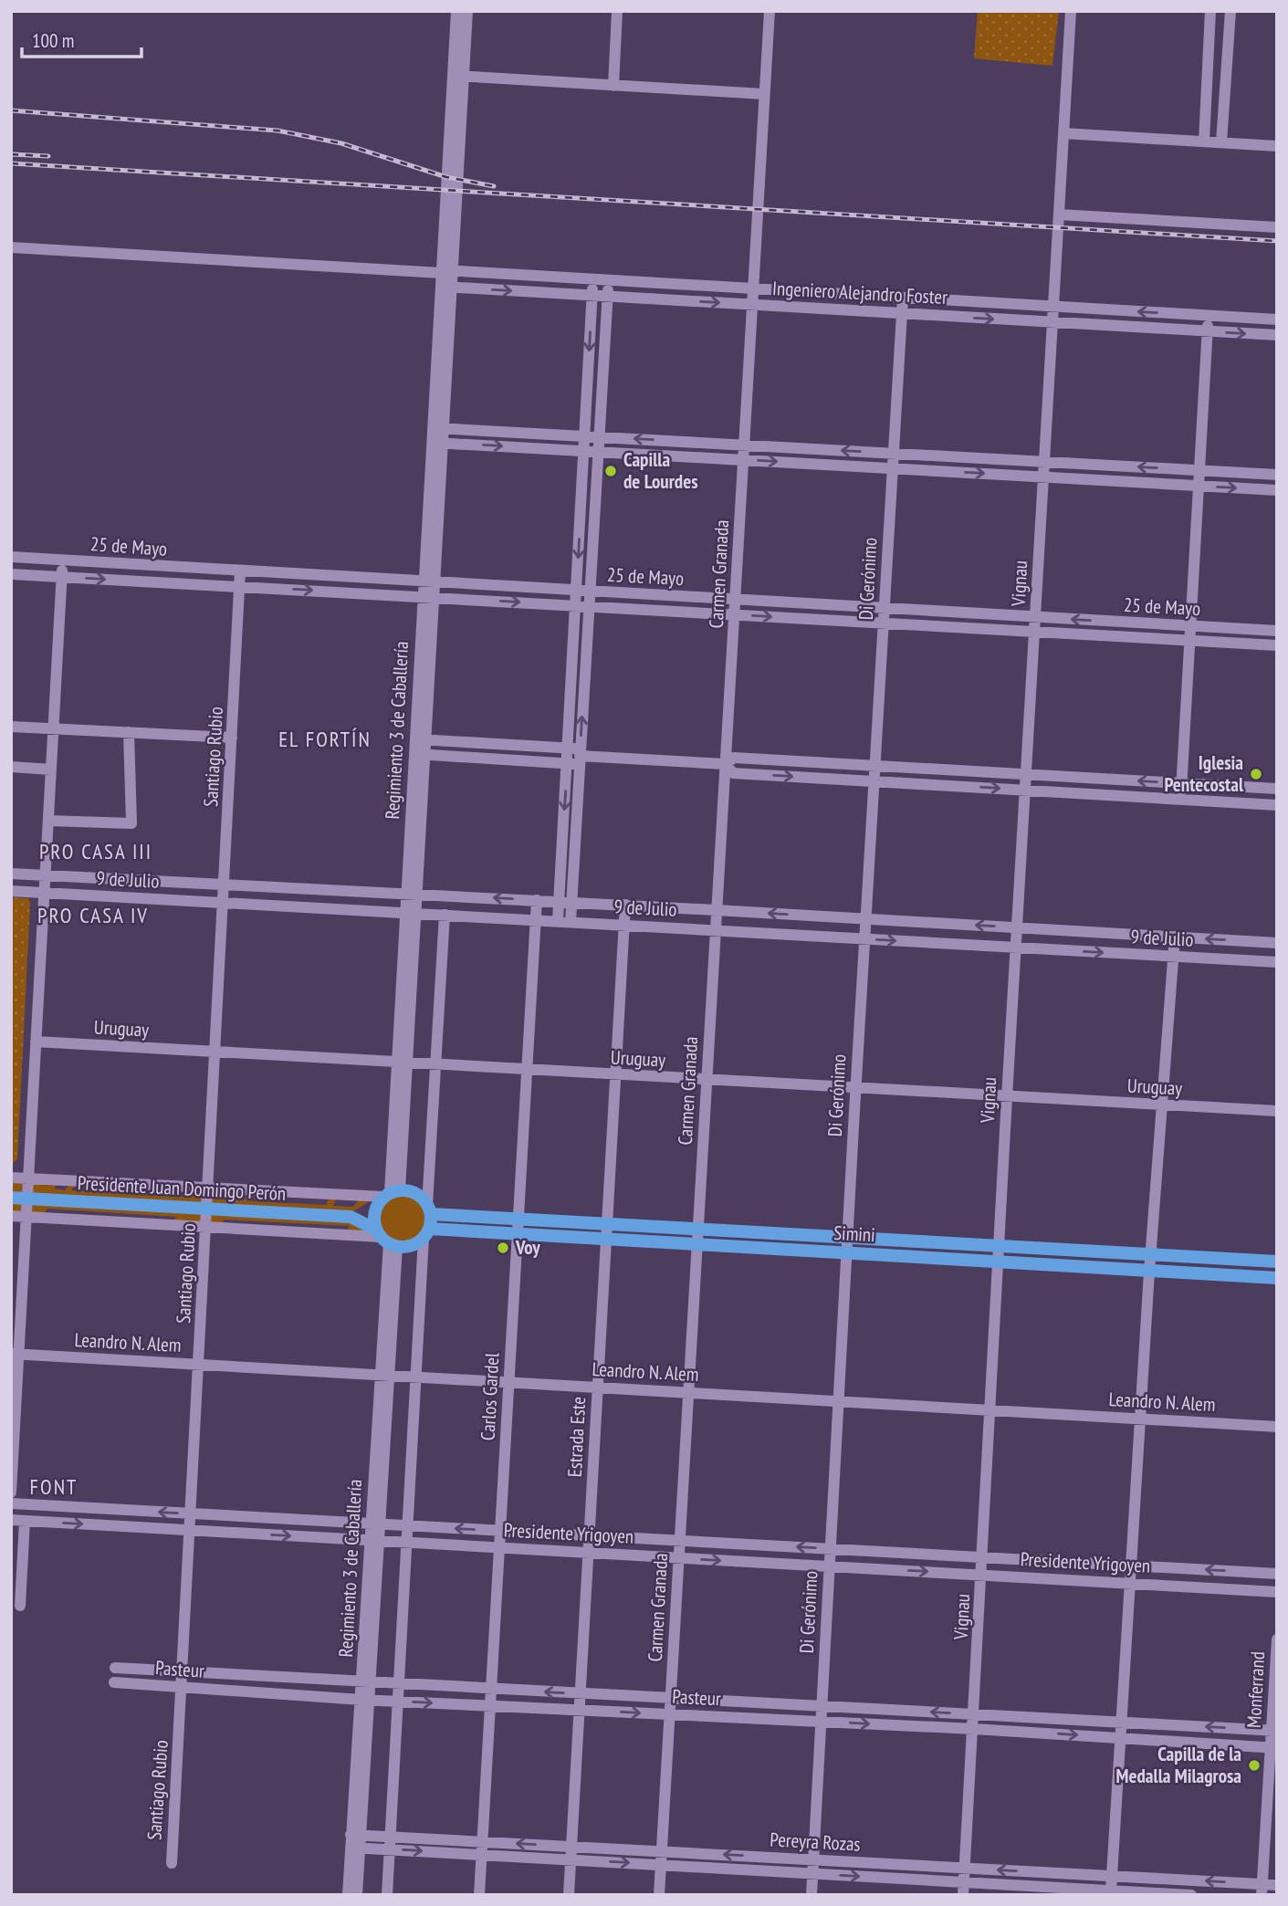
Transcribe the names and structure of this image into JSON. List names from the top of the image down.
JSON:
{
  "streets": {
    "main road": ["Presidente Juan Domingo Perón", "Simini"],
    "street": [
      "Ingeniero Alejandro Foster",
      "25 de Mayo",
      "Carmen Granada",
      "Di Gerónimo",
      "Vignau",
      "Regimiento 3 de Caballería",
      "Santiago Rubio",
      "9 de Julio",
      "Uruguay",
      "Leandro N. Alem",
      "Carlos Gardel",
      "Estrada Este",
      "Presidente Yrigoyen",
      "Pasteur",
      "Monferrand",
      "Pereyra Rozas"
    ]
  },
  "crossings": [
    ["Ingeniero Alejandro Foster", "Carmen Granada"],
    ["Ingeniero Alejandro Foster", "Di Gerónimo"],
    ["Ingeniero Alejandro Foster", "Vignau"],
    ["Ingeniero Alejandro Foster", "Regimiento 3 de Caballería"],
    ["25 de Mayo", "Carmen Granada"],
    ["25 de Mayo", "Di Gerónimo"],
    ["25 de Mayo", "Vignau"],
    ["25 de Mayo", "Regimiento 3 de Caballería"],
    ["25 de Mayo", "Santiago Rubio"],
    ["Carmen Granada", "9 de Julio"],
    ["Carmen Granada", "Uruguay"],
    ["Carmen Granada", "Simini"],
    ["Carmen Granada", "Leandro N. Alem"],
    ["Carmen Granada", "Presidente Yrigoyen"],
    ["Carmen Granada", "Pasteur"],
    ["Carmen Granada", "Pereyra Rozas"],
    ["Di Gerónimo", "9 de Julio"],
    ["Di Gerónimo", "Uruguay"],
    ["Di Gerónimo", "Simini"],
    ["Di Gerónimo", "Leandro N. Alem"],
    ["Di Gerónimo", "Presidente Yrigoyen"],
    ["Di Gerónimo", "Pasteur"],
    ["Di Gerónimo", "Pereyra Rozas"],
    ["Vignau", "9 de Julio"],
    ["Vignau", "Uruguay"],
    ["Vignau", "Simini"],
    ["Vignau", "Leandro N. Alem"],
    ["Vignau", "Presidente Yrigoyen"],
    ["Vignau", "Pasteur"],
    ["Vignau", "Pereyra Rozas"],
    ["Regimiento 3 de Caballería", "9 de Julio"],
    ["Regimiento 3 de Caballería", "Uruguay"],
    ["Regimiento 3 de Caballería", "Presidente Juan Domingo Perón"],
    ["Regimiento 3 de Caballería", "Simini"],
    ["Regimiento 3 de Caballería", "Leandro N. Alem"],
    ["Regimiento 3 de Caballería", "Presidente Yrigoyen"],
    ["Regimiento 3 de Caballería", "Pasteur"],
    ["Regimiento 3 de Caballería", "Pereyra Rozas"],
    ["Santiago Rubio", "9 de Julio"],
    ["Santiago Rubio", "Uruguay"],
    ["Santiago Rubio", "Presidente Juan Domingo Perón"],
    ["Santiago Rubio", "Leandro N. Alem"],
    ["Santiago Rubio", "Presidente Yrigoyen"],
    ["Santiago Rubio", "Pasteur"],
    ["9 de Julio", "Carlos Gardel"],
    ["9 de Julio", "Estrada Este"],
    ["Uruguay", "Carlos Gardel"],
    ["Uruguay", "Estrada Este"],
    ["Presidente Juan Domingo Perón", "Simini"],
    ["Simini", "Carlos Gardel"],
    ["Simini", "Estrada Este"],
    ["Leandro N. Alem", "Carlos Gardel"],
    ["Leandro N. Alem", "Estrada Este"],
    ["Carlos Gardel", "Presidente Yrigoyen"],
    ["Carlos Gardel", "Pasteur"],
    ["Carlos Gardel", "Pereyra Rozas"],
    ["Estrada Este", "Presidente Yrigoyen"],
    ["Estrada Este", "Pasteur"],
    ["Estrada Este", "Pereyra Rozas"],
    ["Pasteur", "Monferrand"],
    ["Monferrand", "Pereyra Rozas"]
  ],
  "districts": [
    "EL FORTÍN",
    "PRO CASA III",
    "PRO CASA IV",
    "FONT"
  ],
  "places": [
    "Capilla de Lourdes",
    "Iglesia Pentecostal",
    "Voy",
    "Capilla de la Medalla Milagrosa"
  ],
  "scale_bar": "100 m"
}
